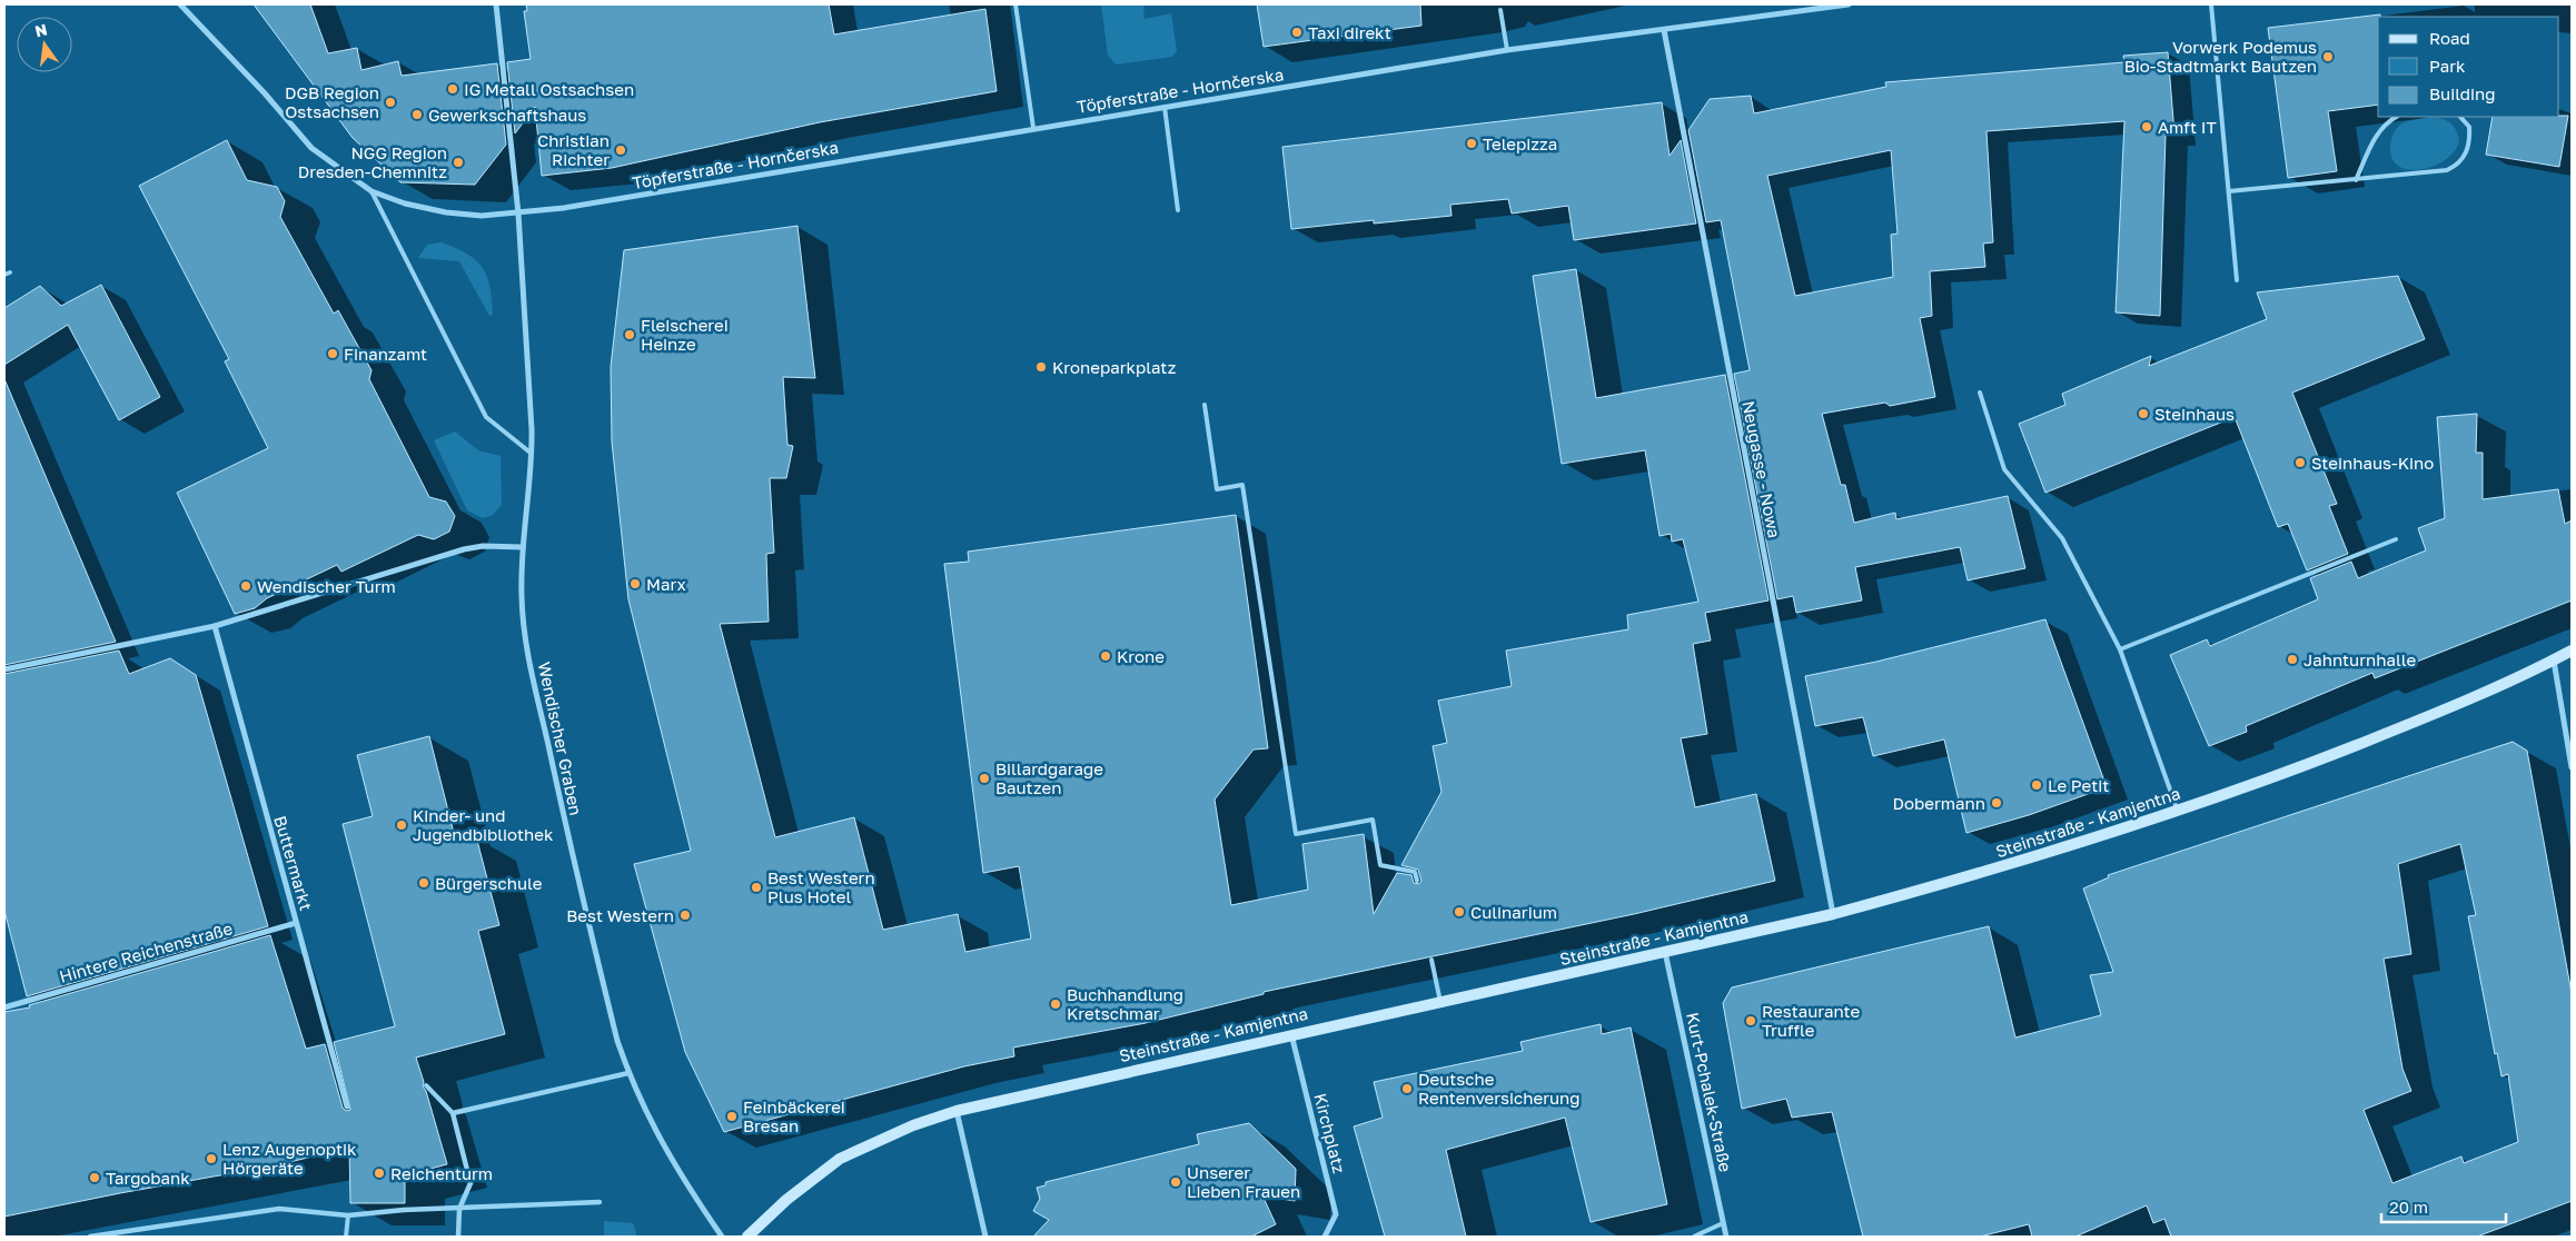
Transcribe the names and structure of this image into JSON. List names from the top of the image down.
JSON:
{
  "streets": {
    "main road": ["Steinstraße - Kamjentna"],
    "street": [
      "Töpferstraße - Hornčerska",
      "Neugasse - Nowa",
      "Wendischer Graben",
      "Buttermarkt",
      "Hintere Reichenstraße",
      "Kurt-Pchalek-Straße",
      "Kirchplatz"
    ]
  },
  "crossings": [
    ["Töpferstraße - Hornčerska", "Neugasse - Nowa"],
    ["Töpferstraße - Hornčerska", "Wendischer Graben"],
    ["Neugasse - Nowa", "Steinstraße - Kamjentna"],
    ["Steinstraße - Kamjentna", "Kurt-Pchalek-Straße"],
    ["Steinstraße - Kamjentna", "Kirchplatz"],
    ["Buttermarkt", "Hintere Reichenstraße"]
  ],
  "places": [
    "Taxi direkt",
    "Vorwerk Podemus Bio-Stadtmarkt Bautzen",
    "IG Metall Ostsachsen",
    "DGB Region Ostsachsen",
    "Gewerkschaftshaus",
    "Amft IT",
    "Telepizza",
    "Christian Richter",
    "NGG Region Dresden-Chemnitz",
    "Fleischerei Heinze",
    "Finanzamt",
    "Kroneparkplatz",
    "Steinhaus",
    "Steinhaus-Kino",
    "Marx",
    "Wendischer Turm",
    "Krone",
    "Jahnturnhalle",
    "Billardgarage Bautzen",
    "Le Petit",
    "Dobermann",
    "Kinder- und Jugendbibliothek",
    "Bürgerschule",
    "Best Western Plus Hotel",
    "Culinarium",
    "Best Western",
    "Buchhandlung Kretschmar",
    "Restaurante Truffle",
    "Deutsche Rentenversicherung",
    "Feinbäckerei Bresan",
    "Lenz Augenoptik Hörgeräte",
    "Reichenturm",
    "Targobank",
    "Unserer Lieben Frauen"
  ],
  "legend": ["Road", "Park", "Building"],
  "scale_bar": "20 m",
  "north": "top"
}
